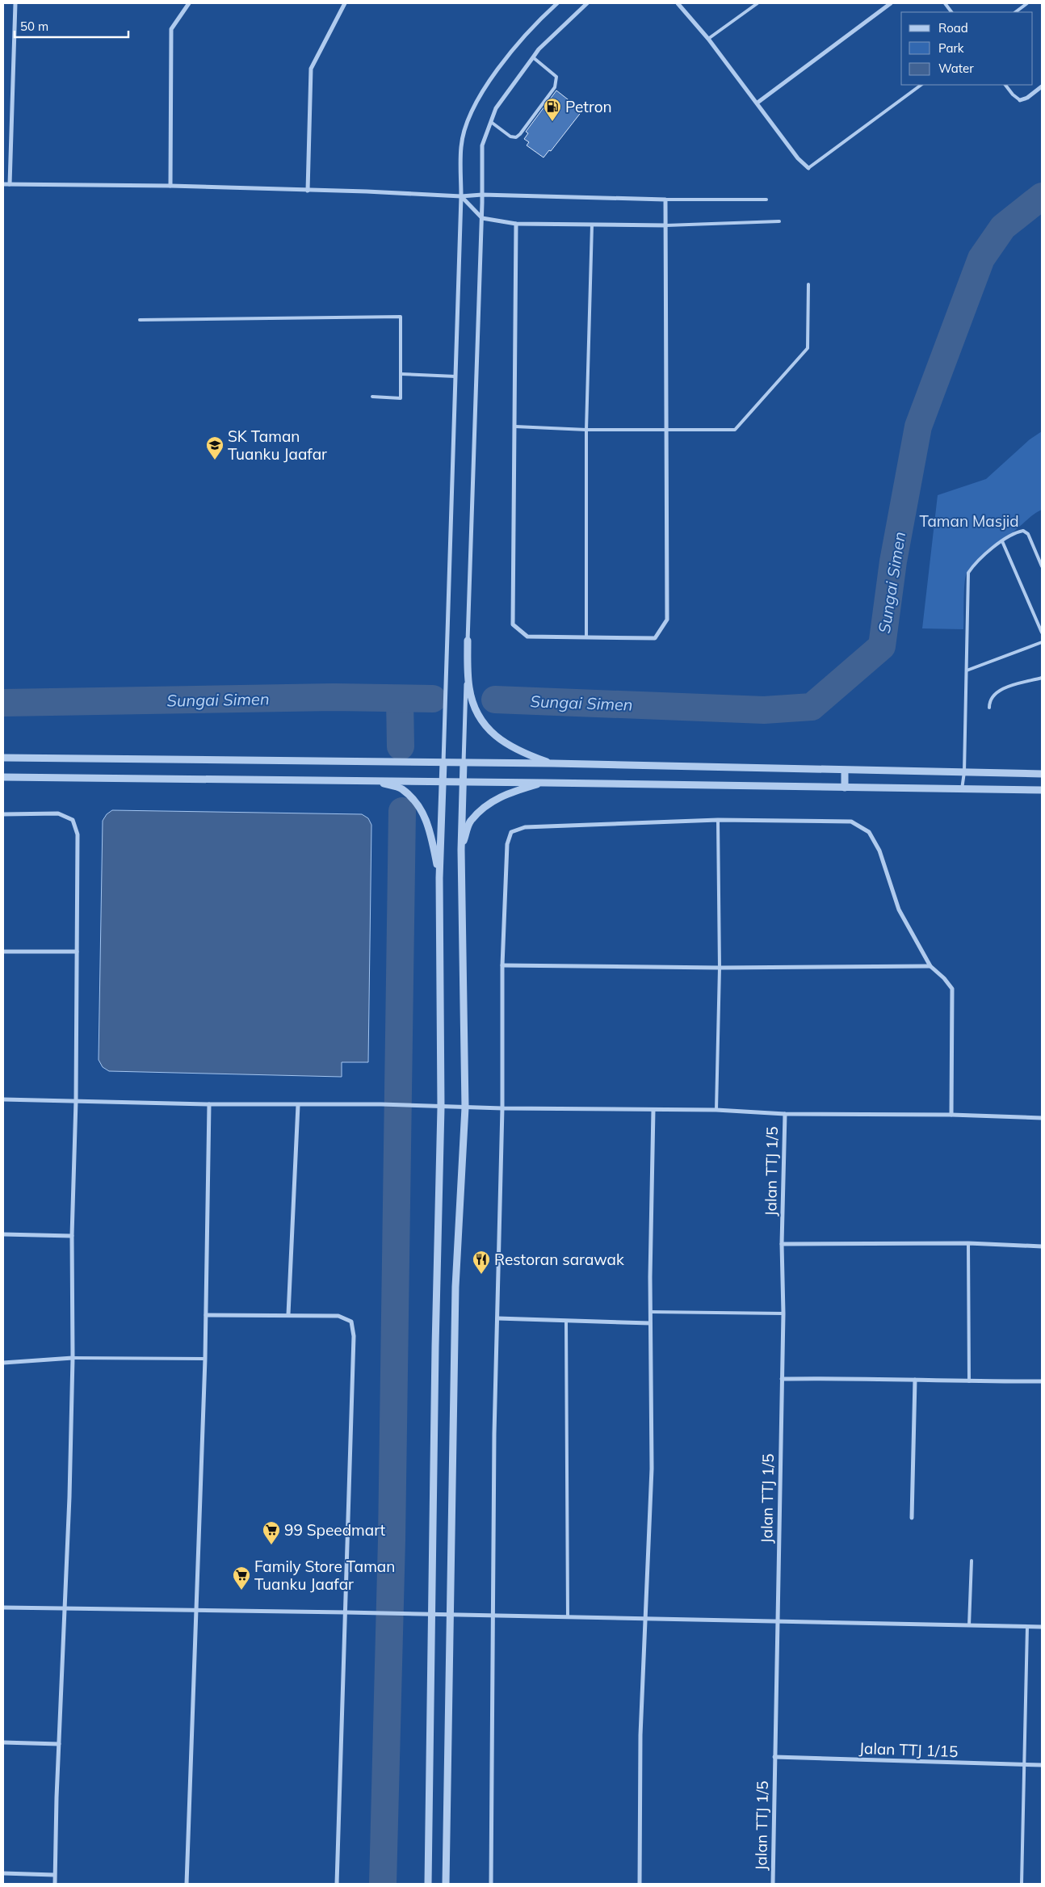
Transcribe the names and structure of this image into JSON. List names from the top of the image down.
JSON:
{
  "streets": {
    "street": ["Jalan TTJ 1/5", "Jalan TTJ 1/15"]
  },
  "crossings": [
    ["Jalan TTJ 1/5", "Jalan TTJ 1/15"]
  ],
  "water": ["Sungai Simen"],
  "parks": ["Taman Masjid"],
  "places": {
    "fuel station": ["Petron"],
    "school or university": ["SK Taman Tuanku Jaafar"],
    "restaurant": ["Restoran sarawak"],
    "supermarket": ["99 Speedmart", "Family Store Taman Tuanku Jaafar"]
  },
  "legend": ["Road", "Park", "Water"],
  "scale_bar": "50 m"
}
